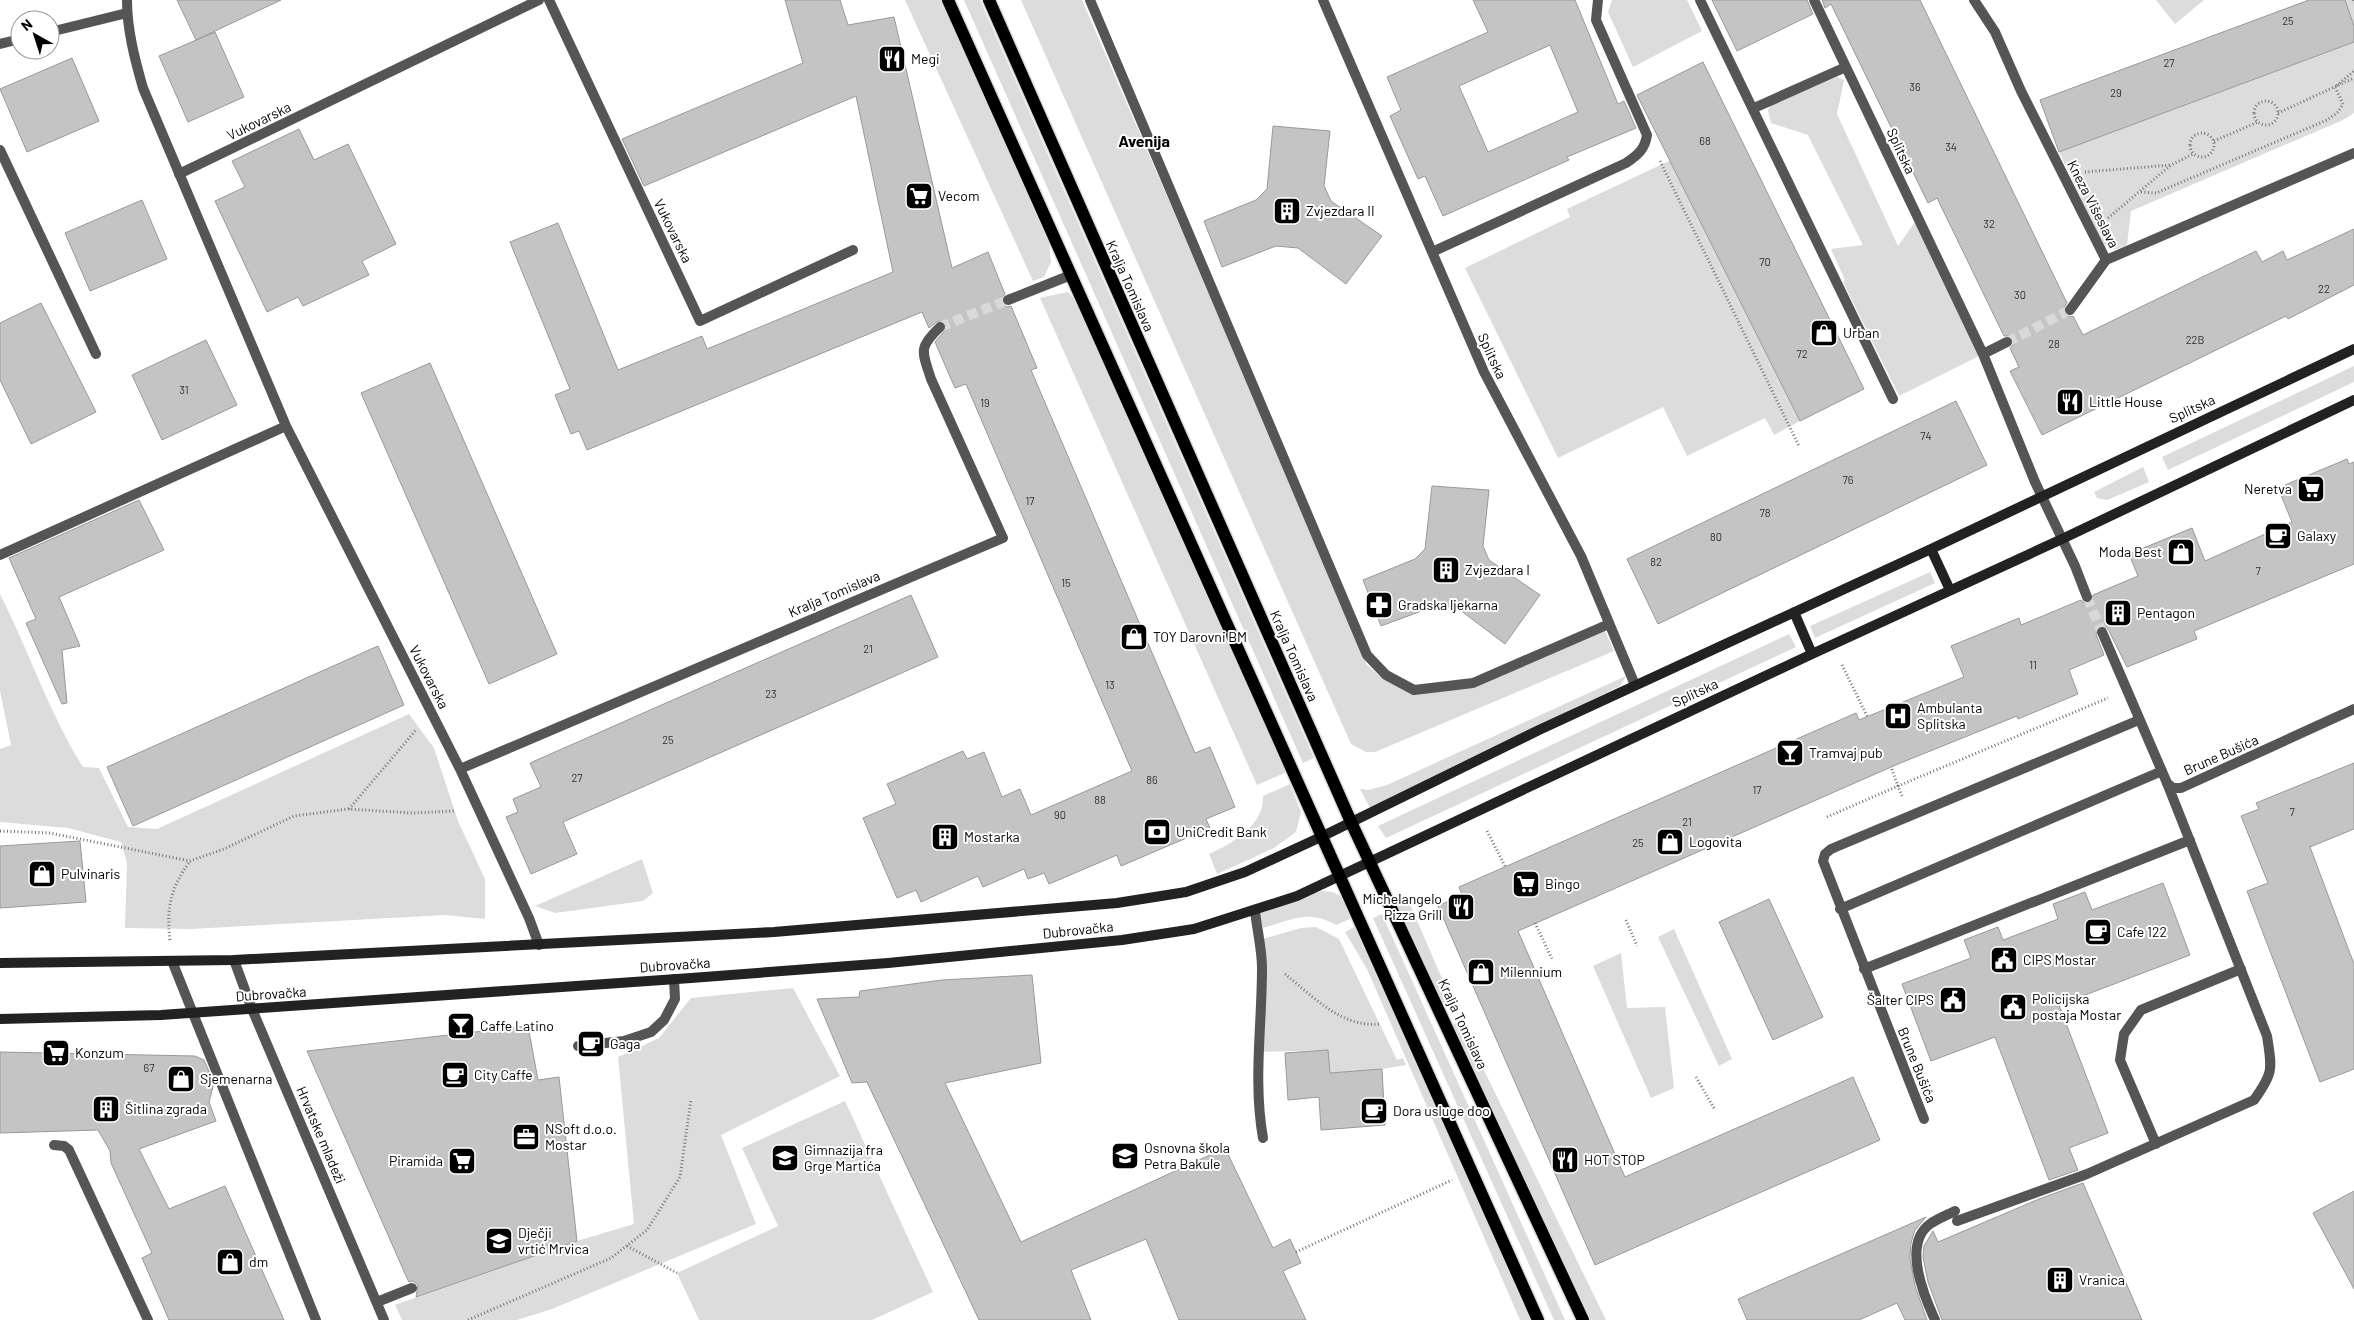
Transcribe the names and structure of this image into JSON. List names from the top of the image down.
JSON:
{
  "streets": {
    "main road": ["Kralja Tomislava"],
    "street": [
      "Vukovarska",
      "Splitska",
      "Kneza Višeslava",
      "Brune Bušića",
      "Dubrovačka",
      "Hrvatske mladeži"
    ]
  },
  "crossings": [
    ["Vukovarska", "Kralja Tomislava"],
    ["Vukovarska", "Dubrovačka"],
    ["Splitska", "Kralja Tomislava"],
    ["Splitska", "Dubrovačka"],
    ["Dubrovačka", "Hrvatske mladeži"]
  ],
  "districts": ["Avenija"],
  "places": {
    "restaurant": [
      "Megi",
      "Little House",
      "Michelangelo Pizza Grill",
      "HOT STOP"
    ],
    "supermarket": [
      "Vecom",
      "Neretva",
      "Bingo",
      "Konzum",
      "Piramida"
    ],
    "building": [
      "Zvjezdara II",
      "Zvjezdara I",
      "Pentagon",
      "Mostarka",
      "Šitlina zgrada",
      "Vranica"
    ],
    "shop": [
      "Urban",
      "Moda Best",
      "TOY Darovni BM",
      "Logovita",
      "Pulvinaris",
      "Milennium",
      "Sjemenarna",
      "dm"
    ],
    "cafe": [
      "Galaxy",
      "Cafe 122",
      "Gaga",
      "City Caffe",
      "Dora usluge doo"
    ],
    "pharmacy": ["Gradska ljekarna"],
    "hospital": ["Ambulanta Splitska"],
    "bar": ["Tramvaj pub", "Caffe Latino"],
    "bank": ["UniCredit Bank"],
    "public building": ["CIPS Mostar", "Šalter CIPS", "Policijska postaja Mostar"],
    "office": ["NSoft d.o.o. Mostar"],
    "school or university": ["Osnovna škola Petra Bakule", "Gimnazija fra Grge Martića", "Dječji vrtić Mrvica"]
  },
  "house_numbers": [
    "25",
    "27",
    "36",
    "29",
    "68",
    "34",
    "32",
    "70",
    "22",
    "30",
    "22B",
    "28",
    "72",
    "31",
    "19",
    "74",
    "76",
    "17",
    "78",
    "80",
    "82",
    "7",
    "15",
    "21",
    "11",
    "13",
    "23",
    "25",
    "27",
    "86",
    "17",
    "88",
    "7",
    "90",
    "21",
    "25",
    "67"
  ],
  "north": "top left"
}
